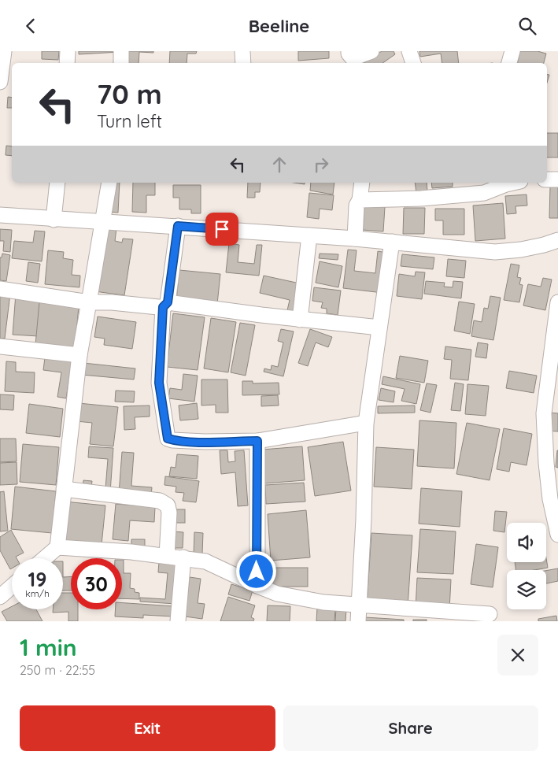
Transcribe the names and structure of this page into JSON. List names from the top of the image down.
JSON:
{
  "page": {
    "header": "Beeline",
    "turn": ["70 m", "Turn left"],
    "speed": "19 km/h",
    "limit": "30",
    "heading": ["1 min", "250 m · 22:55"],
    "buttons": ["Exit", "Share"]
  }
}
